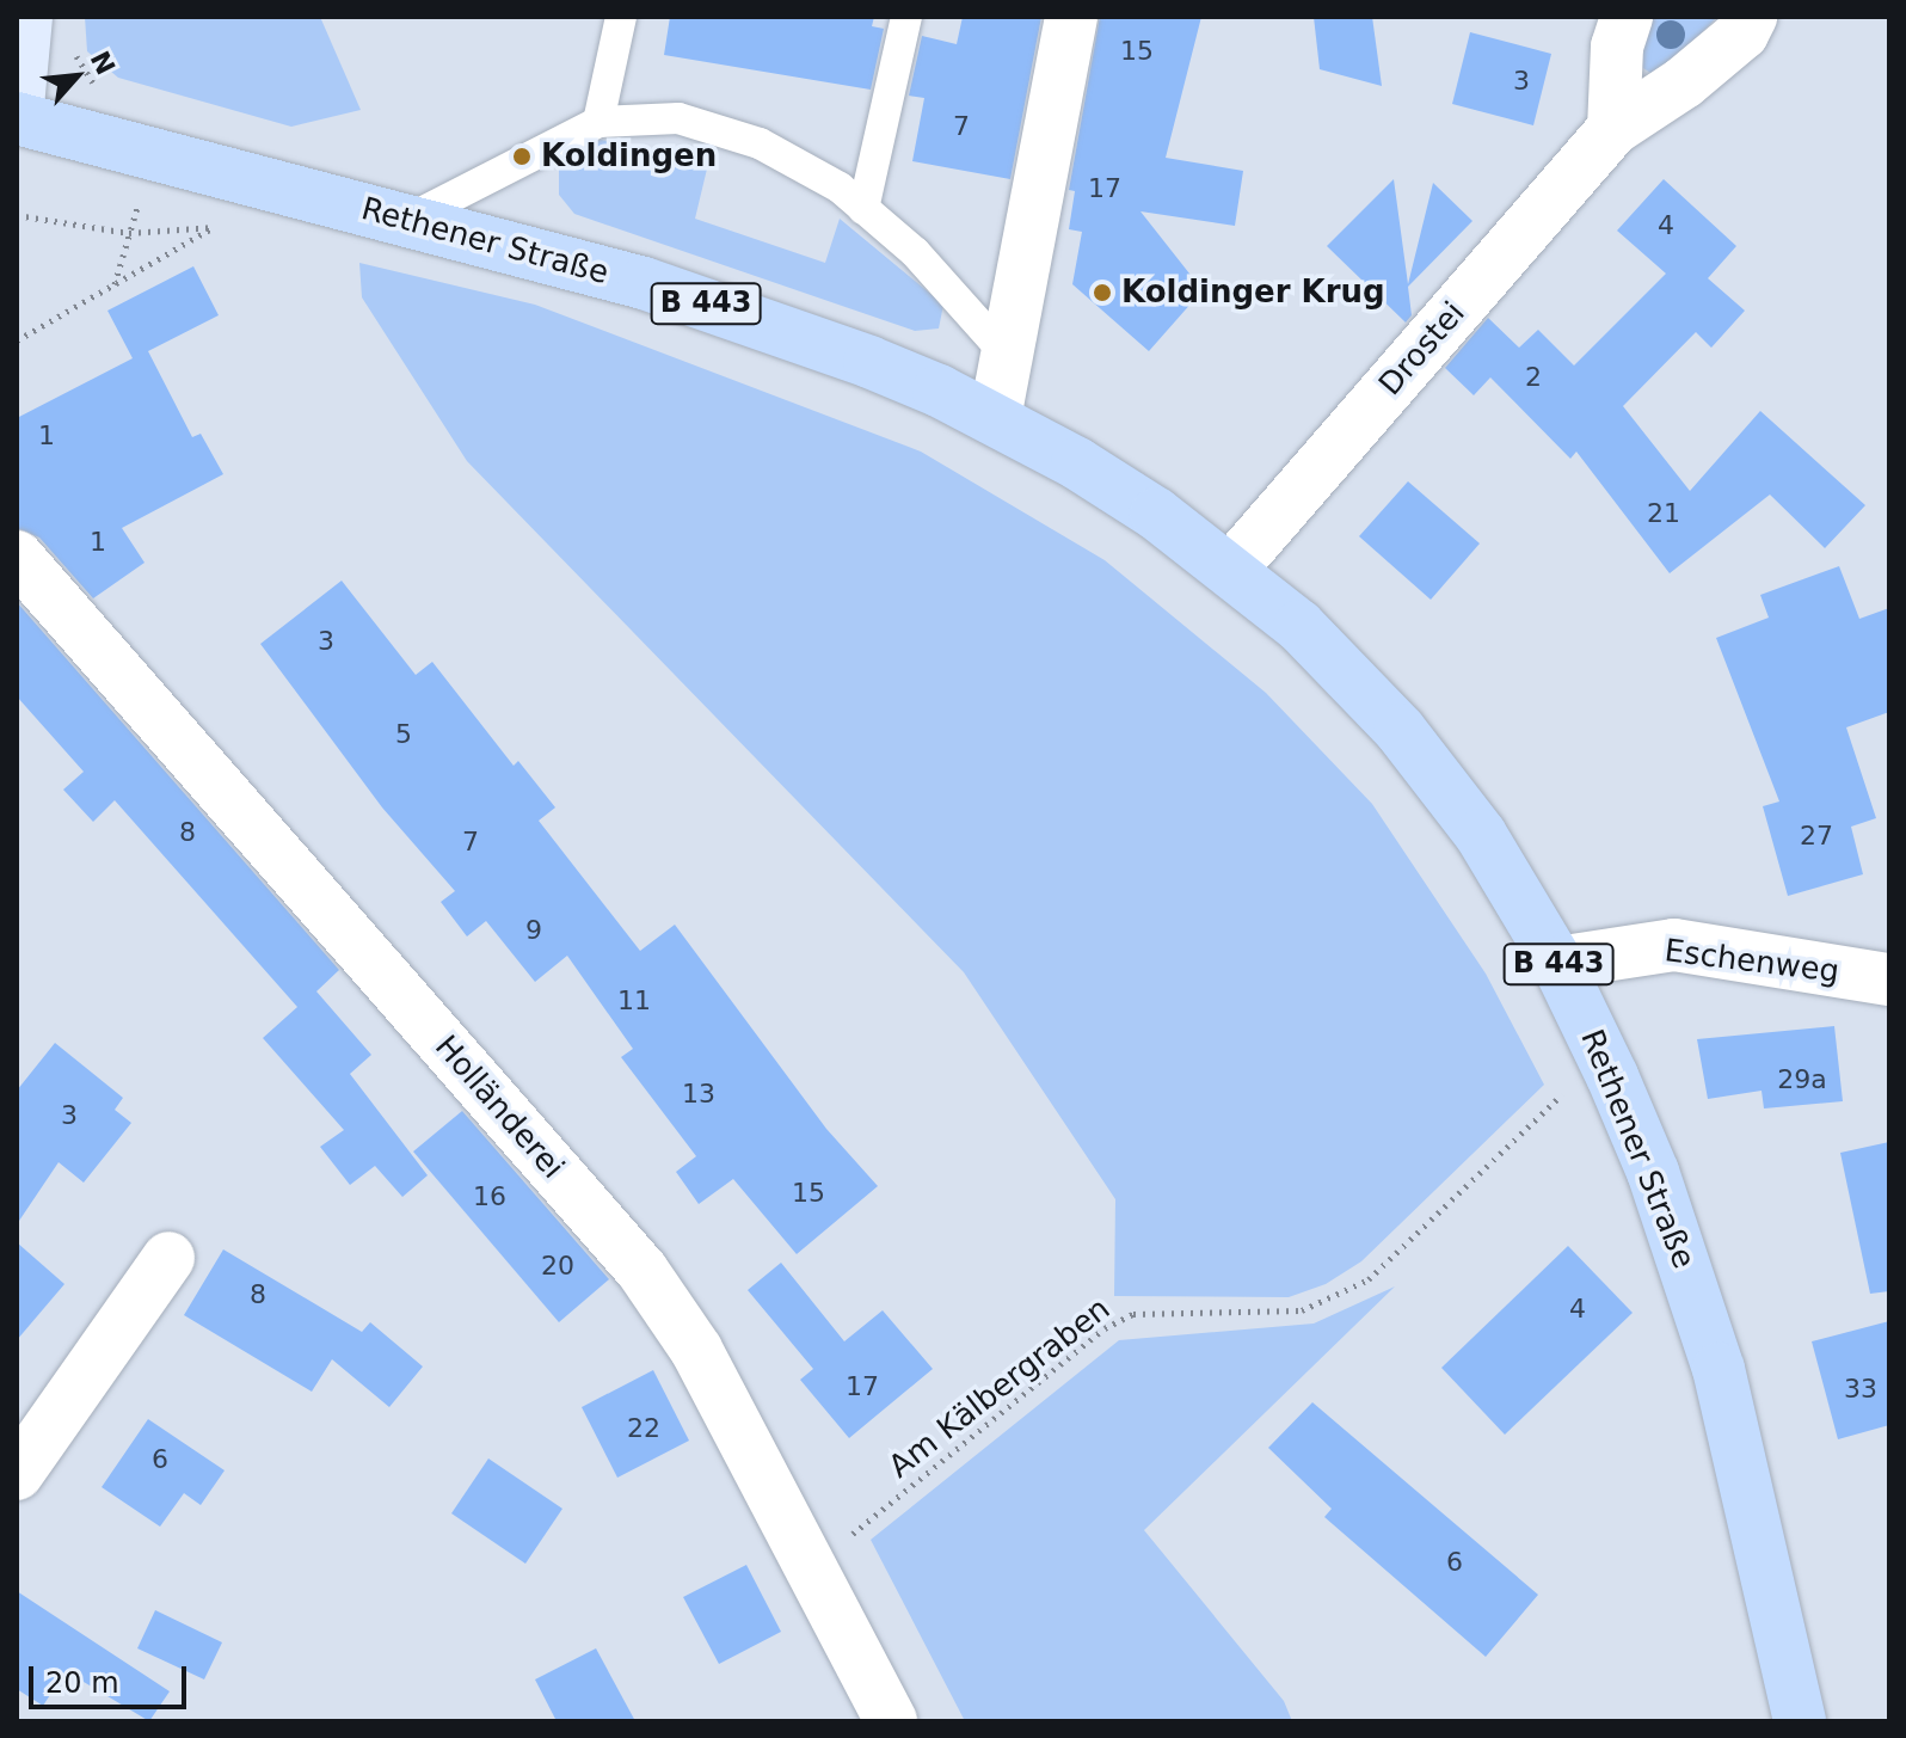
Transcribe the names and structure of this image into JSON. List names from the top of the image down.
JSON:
{
  "streets": {
    "main road": ["Rethener Straße", "B 443"],
    "street": ["Drostei", "Eschenweg", "Holländerei"],
    "path": ["Am Kälbergraben"]
  },
  "crossings": [
    ["Rethener Straße", "Drostei"],
    ["Rethener Straße", "Eschenweg"],
    ["Holländerei", "Am Kälbergraben"]
  ],
  "places": ["Koldingen", "Koldinger Krug"],
  "house_numbers": [
    "15",
    "3",
    "7",
    "17",
    "4",
    "2",
    "1",
    "21",
    "1",
    "3",
    "5",
    "8",
    "27",
    "7",
    "9",
    "11",
    "29a",
    "13",
    "3",
    "15",
    "16",
    "20",
    "8",
    "4",
    "17",
    "33",
    "22",
    "6",
    "6"
  ],
  "scale_bar": "20 m",
  "north": "top right"
}
